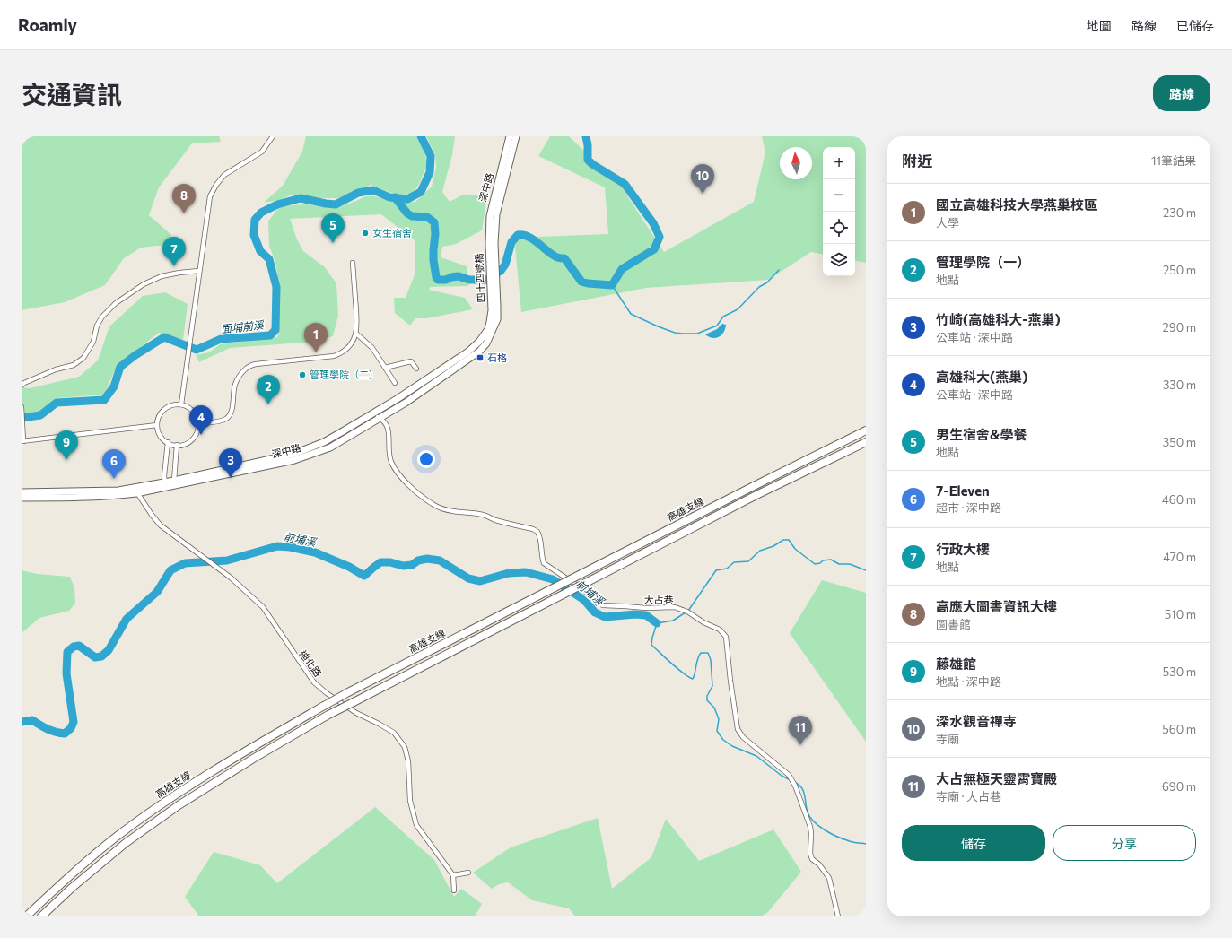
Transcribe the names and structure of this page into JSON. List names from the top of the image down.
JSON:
{
  "streets": {
    "highway": ["高雄支線"],
    "main road": ["深中路", "四十四號橋"],
    "street": ["大占巷", "迪化路"]
  },
  "crossings": [
    ["深中路", "四十四號橋"],
    ["深中路", "大占巷"],
    ["深中路", "迪化路"]
  ],
  "water": ["面埔前溪", "前埔溪"],
  "places": {
    "other": ["女生宿舍", "管理學院（二）"],
    "transit": ["石格"]
  },
  "north": "top",
  "page": {
    "header": "Roamly",
    "nav": ["地圖", "路線", "已儲存"],
    "title": "交通資訊",
    "buttons": [
      "路線",
      ["儲存", "分享"]
    ],
    "heading": ["附近", "11筆結果"],
    "map_buttons": ["+", "−"],
    "pins": [
      "10",
      "8",
      "5",
      "7",
      "1",
      "2",
      "4",
      "9",
      "3",
      "6",
      "11"
    ],
    "list": [
      {
        "mark": "1",
        "name": "國立高雄科技大學燕巢校區",
        "note": "大學",
        "value": "230 m"
      },
      {
        "mark": "2",
        "name": "管理學院（一）",
        "note": "地點",
        "value": "250 m"
      },
      {
        "mark": "3",
        "name": "竹崎(高雄科大-燕巢)",
        "note": "公車站 · 深中路",
        "value": "290 m"
      },
      {
        "mark": "4",
        "name": "高雄科大(燕巢)",
        "note": "公車站 · 深中路",
        "value": "330 m"
      },
      {
        "mark": "5",
        "name": "男生宿舍&學餐",
        "note": "地點",
        "value": "350 m"
      },
      {
        "mark": "6",
        "name": "7-Eleven",
        "note": "超市 · 深中路",
        "value": "460 m"
      },
      {
        "mark": "7",
        "name": "行政大樓",
        "note": "地點",
        "value": "470 m"
      },
      {
        "mark": "8",
        "name": "高應大圖書資訊大樓",
        "note": "圖書館",
        "value": "510 m"
      },
      {
        "mark": "9",
        "name": "藤雄館",
        "note": "地點 · 深中路",
        "value": "530 m"
      },
      {
        "mark": "10",
        "name": "深水觀音禪寺",
        "note": "寺廟",
        "value": "560 m"
      },
      {
        "mark": "11",
        "name": "大占無極天靈霄寶殿",
        "note": "寺廟 · 大占巷",
        "value": "690 m"
      }
    ]
  }
}
